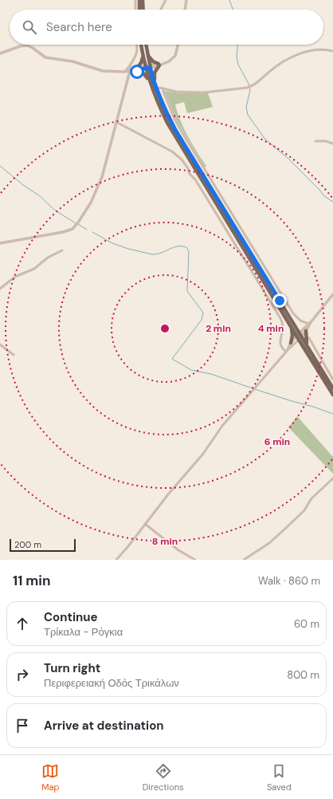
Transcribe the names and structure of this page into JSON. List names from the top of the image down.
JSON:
{
  "scale_bar": "200 m",
  "page": {
    "search": "Search here",
    "scale": "200 m",
    "heading": ["11 min", "Walk · 860 m"],
    "list": [
      ["Continue", "Τρίκαλα - Ρόγκια", "60 m"],
      ["Turn right", "Περιφερειακή Οδός Τρικάλων", "800 m"],
      "Arrive at destination"
    ],
    "nav": ["Map", "Directions", "Saved"]
  },
  "rings": [
    "2 min",
    "4 min",
    "6 min",
    "8 min"
  ]
}
